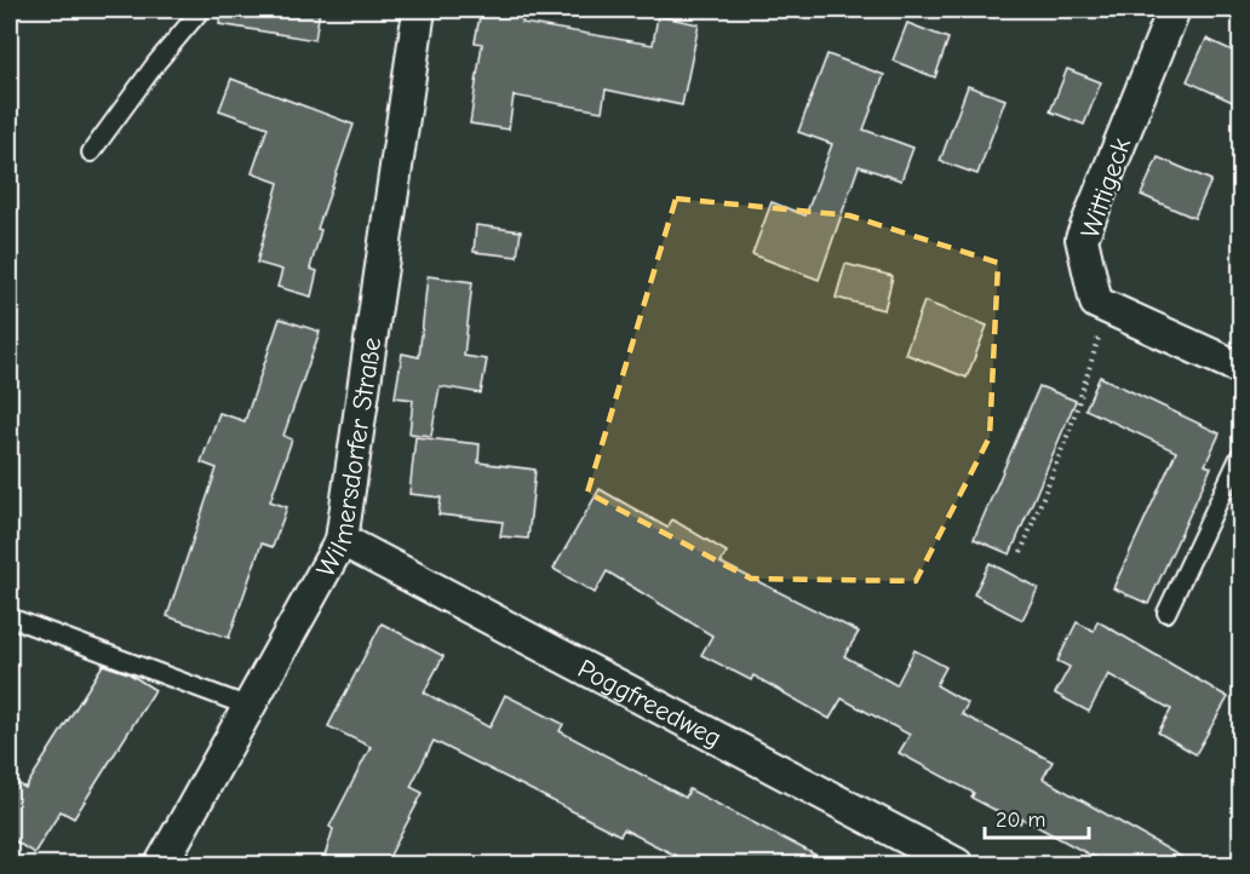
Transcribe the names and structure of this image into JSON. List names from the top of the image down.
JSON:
{
  "streets": {
    "street": ["Wittigeck", "Wilmersdorfer Straße", "Poggfreedweg"]
  },
  "crossings": [
    ["Wilmersdorfer Straße", "Poggfreedweg"]
  ],
  "scale_bar": "20 m"
}
